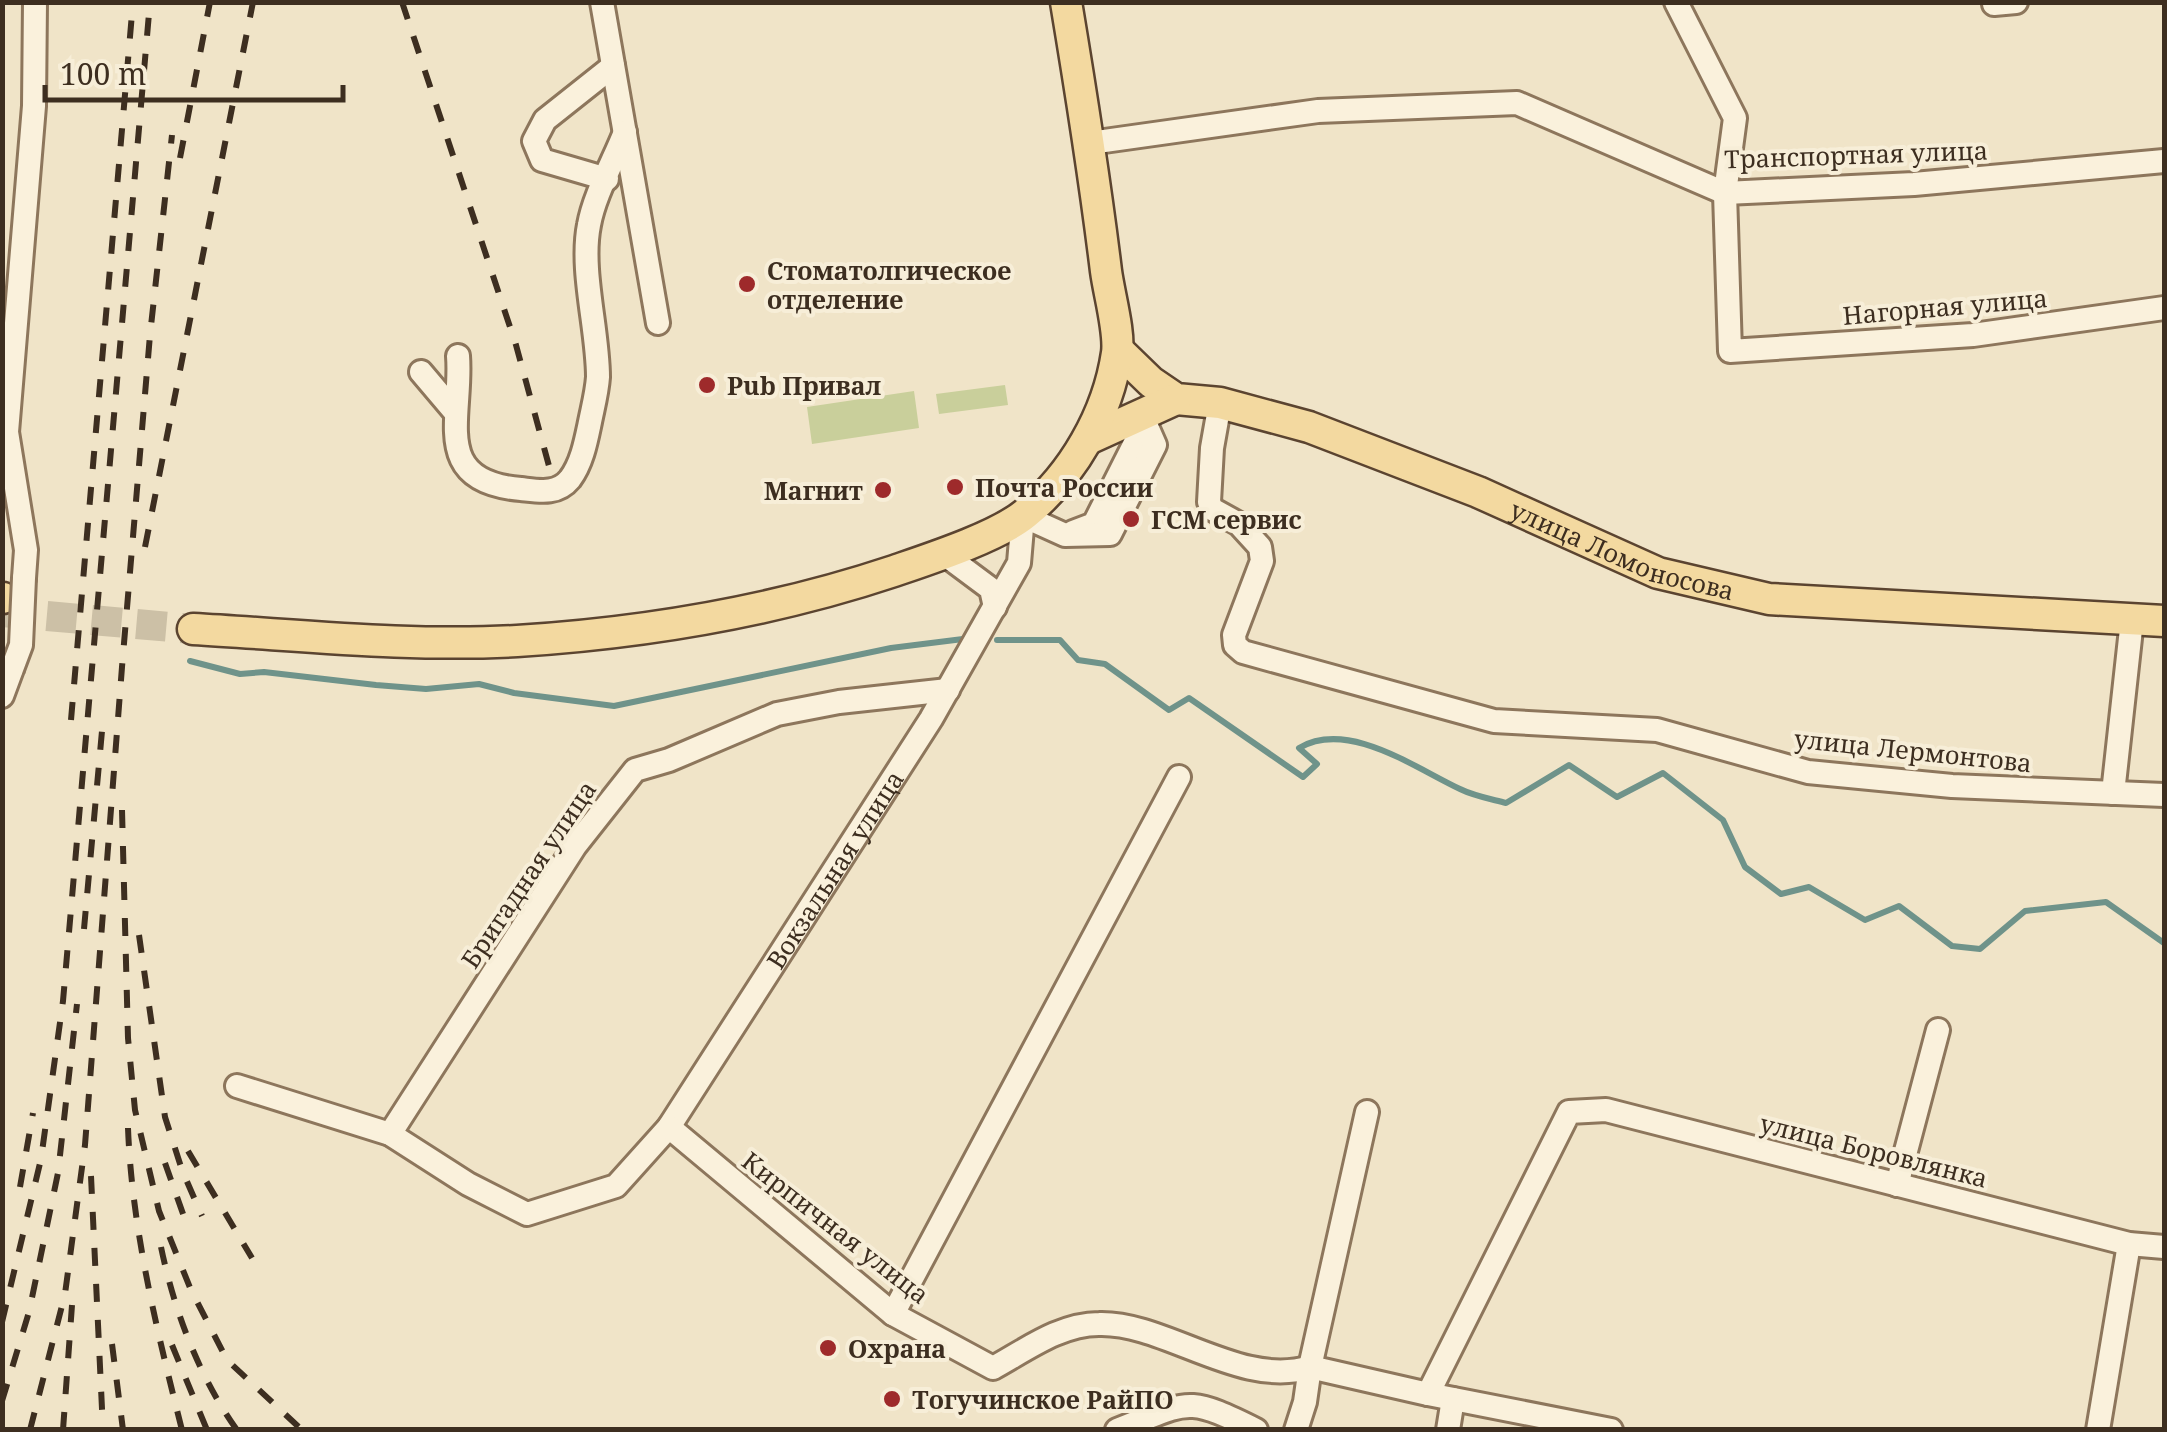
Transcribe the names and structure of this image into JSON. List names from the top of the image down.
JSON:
{
  "streets": {
    "main road": ["улица Ломоносова"],
    "street": [
      "Транспортная улица",
      "Нагорная улица",
      "улица Лермонтова",
      "Вокзальная улица",
      "Бригадная улица",
      "улица Боровлянка",
      "Кирпичная улица"
    ]
  },
  "crossings": [
    ["Транспортная улица", "Нагорная улица"],
    ["улица Ломоносова", "улица Лермонтова"],
    ["Вокзальная улица", "Бригадная улица"],
    ["Вокзальная улица", "Кирпичная улица"],
    ["улица Боровлянка", "Кирпичная улица"]
  ],
  "places": [
    "Стоматолгическое отделение",
    "Pub Привал",
    "Почта России",
    "Магнит",
    "ГСМ сервис",
    "Охрана",
    "Тогучинское РайПО"
  ],
  "scale_bar": "100 m"
}
